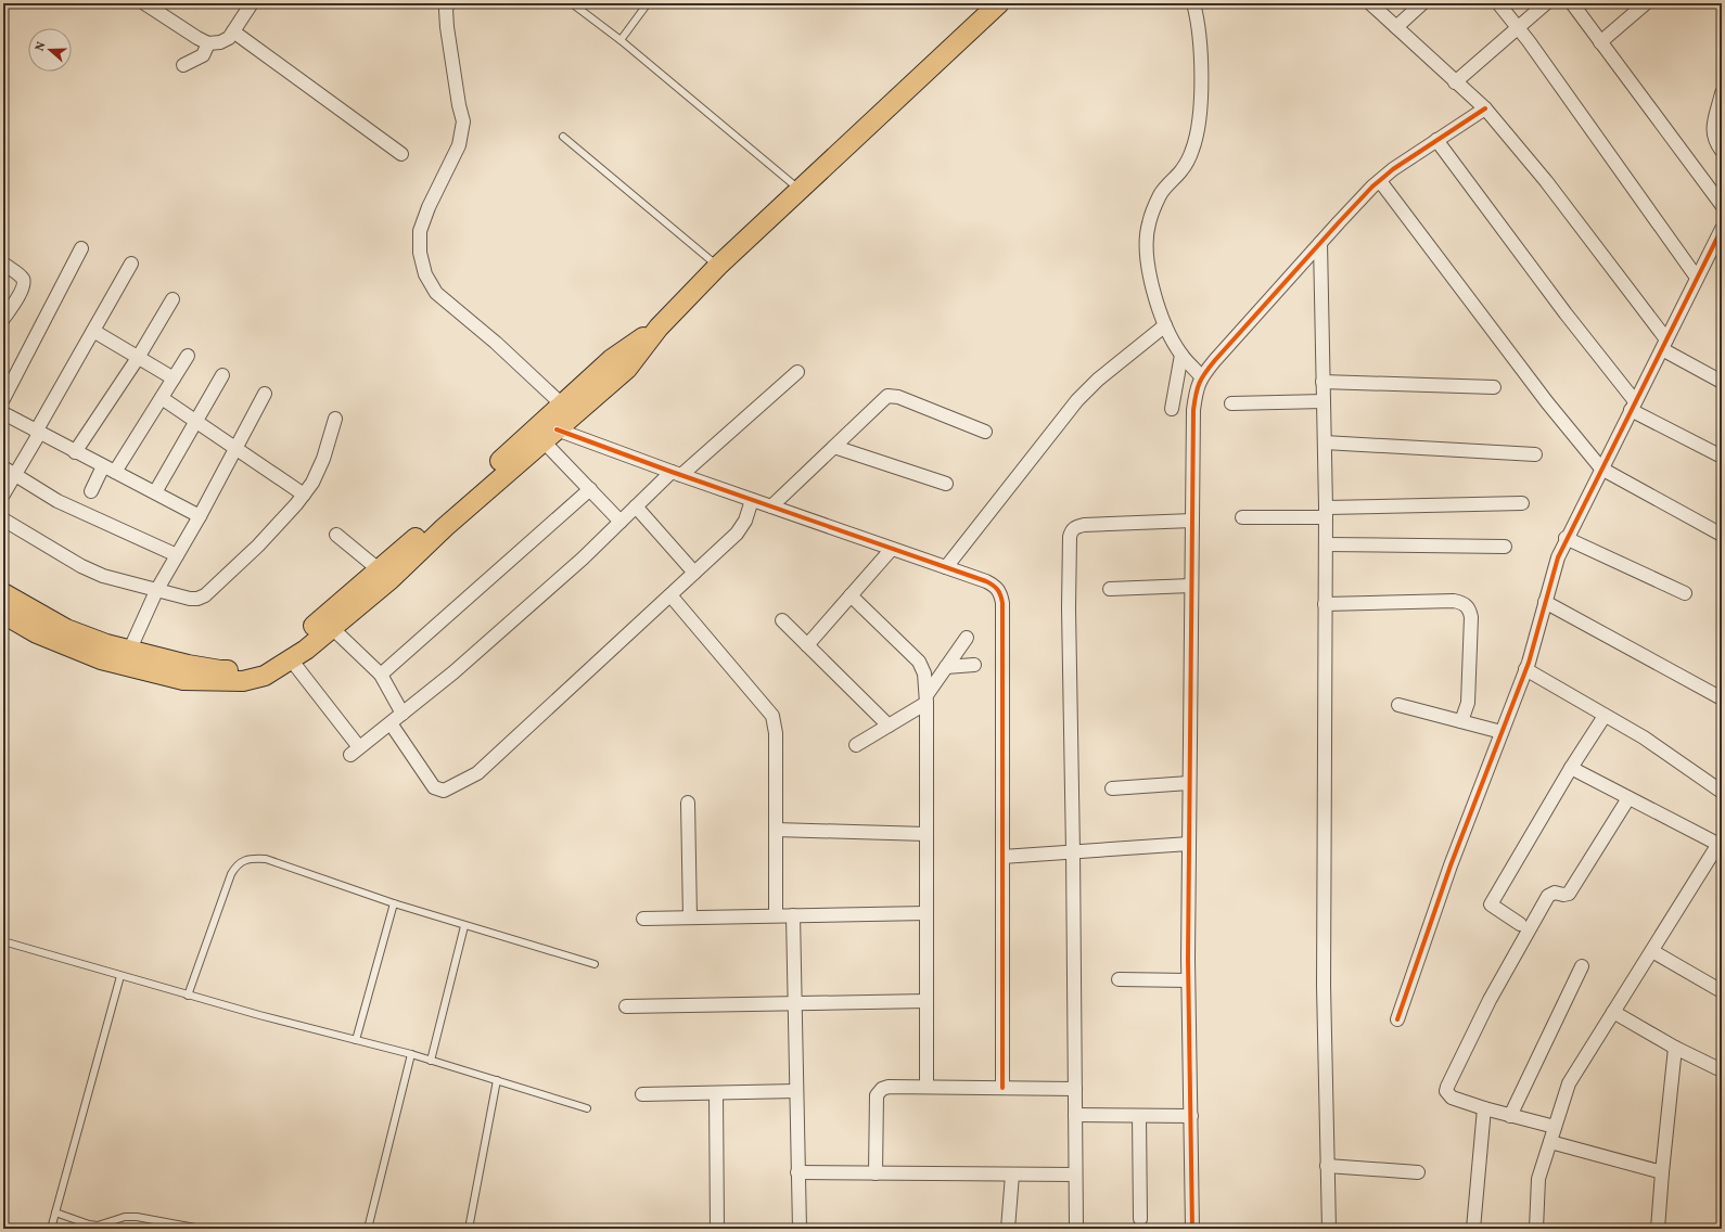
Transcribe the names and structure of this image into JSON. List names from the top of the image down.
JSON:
{
  "north": "left"
}
